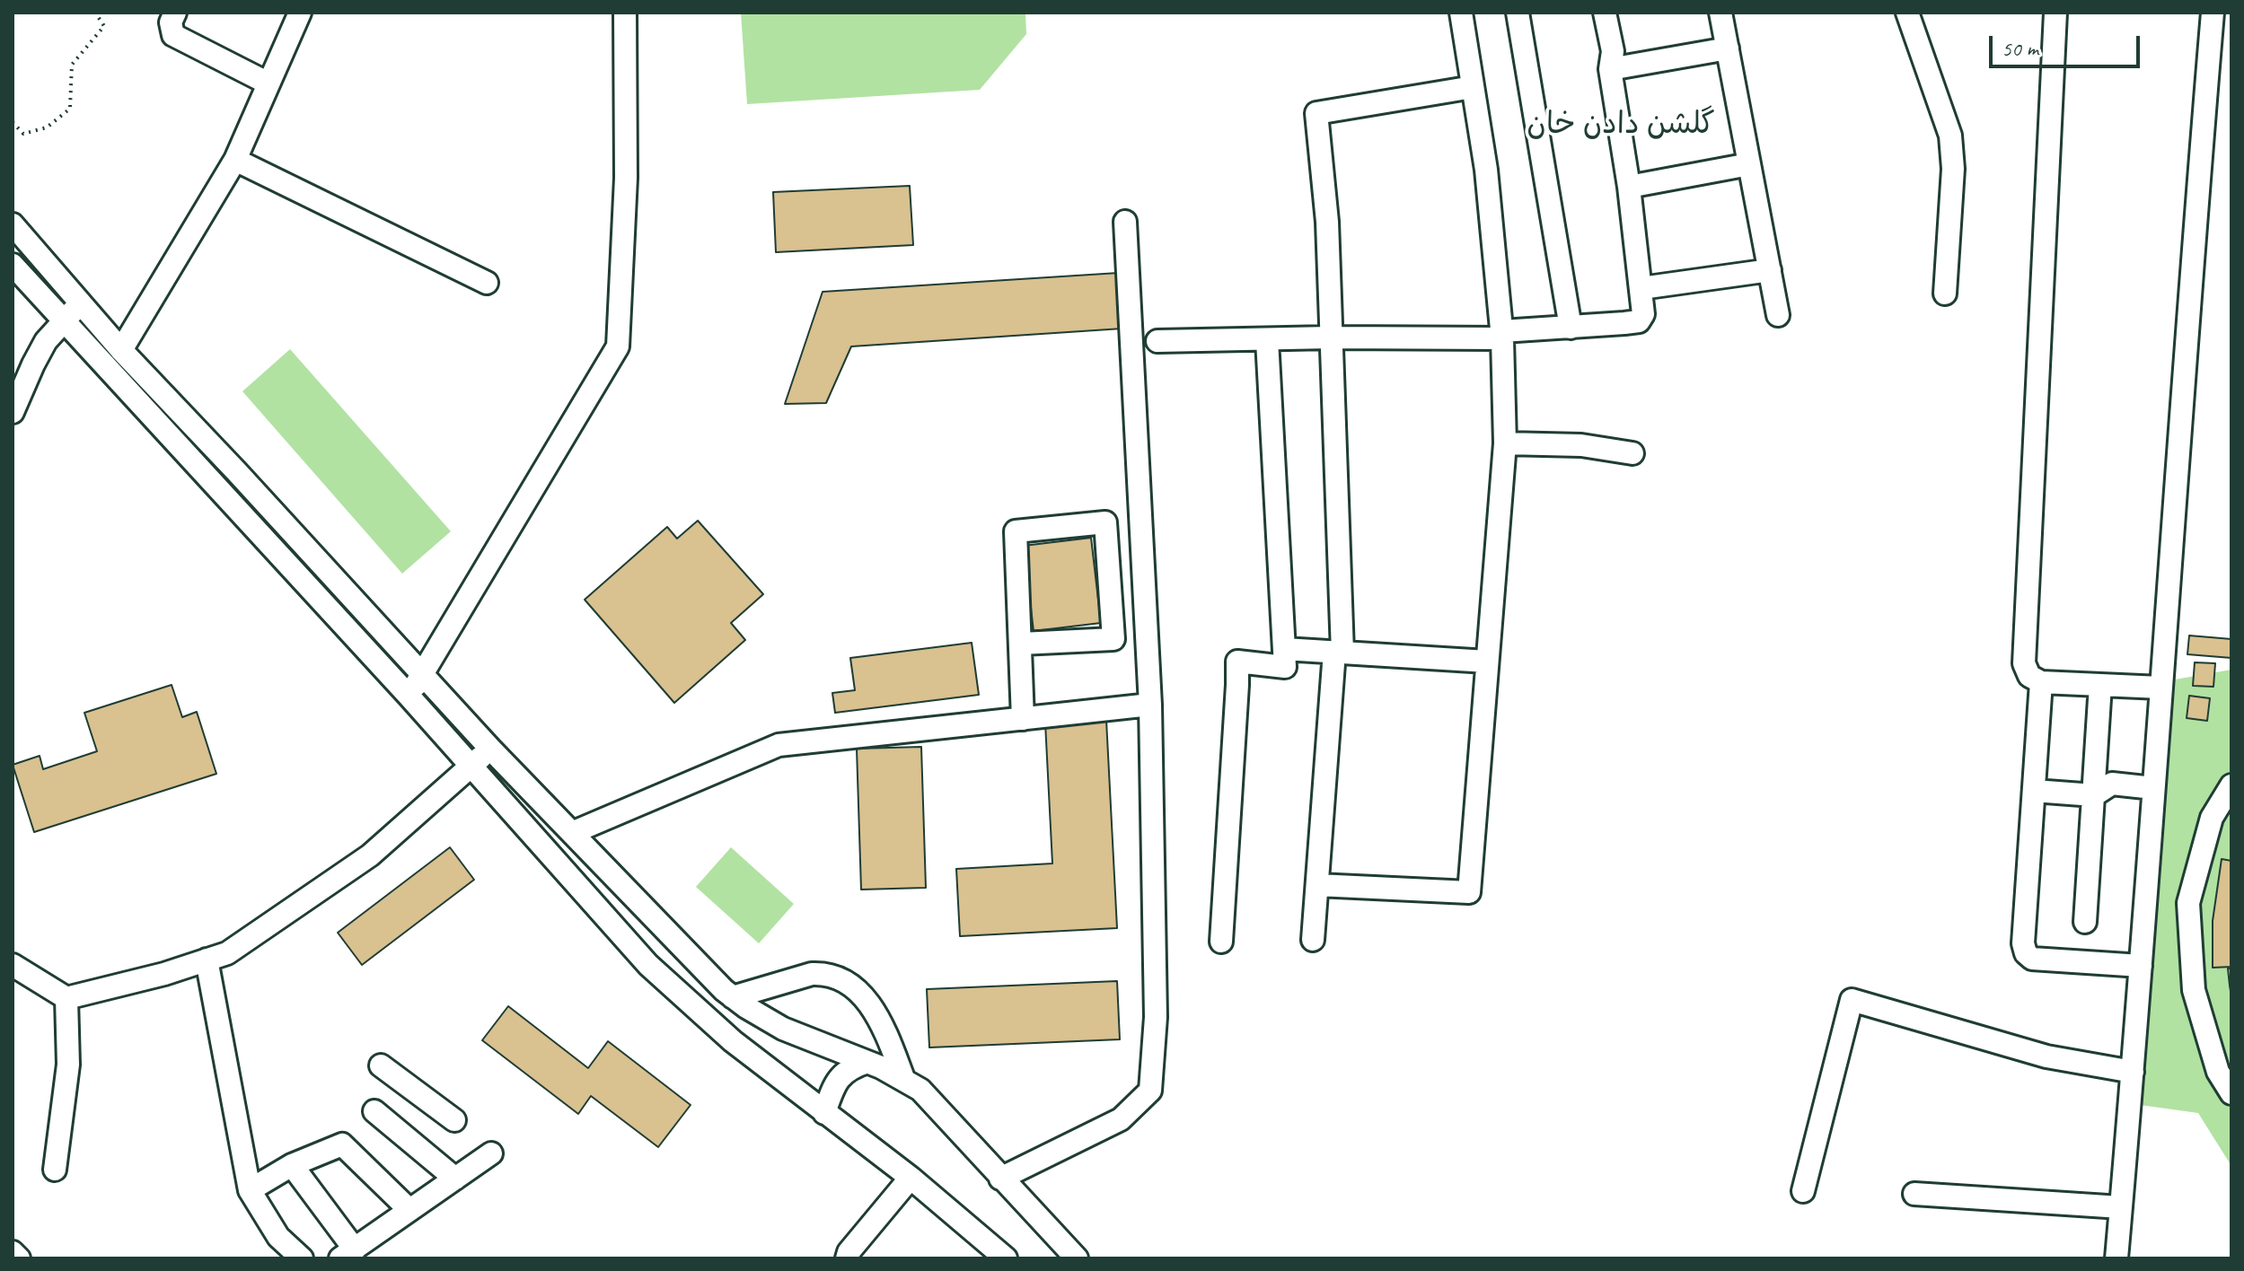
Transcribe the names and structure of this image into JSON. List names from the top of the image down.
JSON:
{
  "districts": ["گلشن دادن خان"],
  "scale_bar": "50 m"
}
